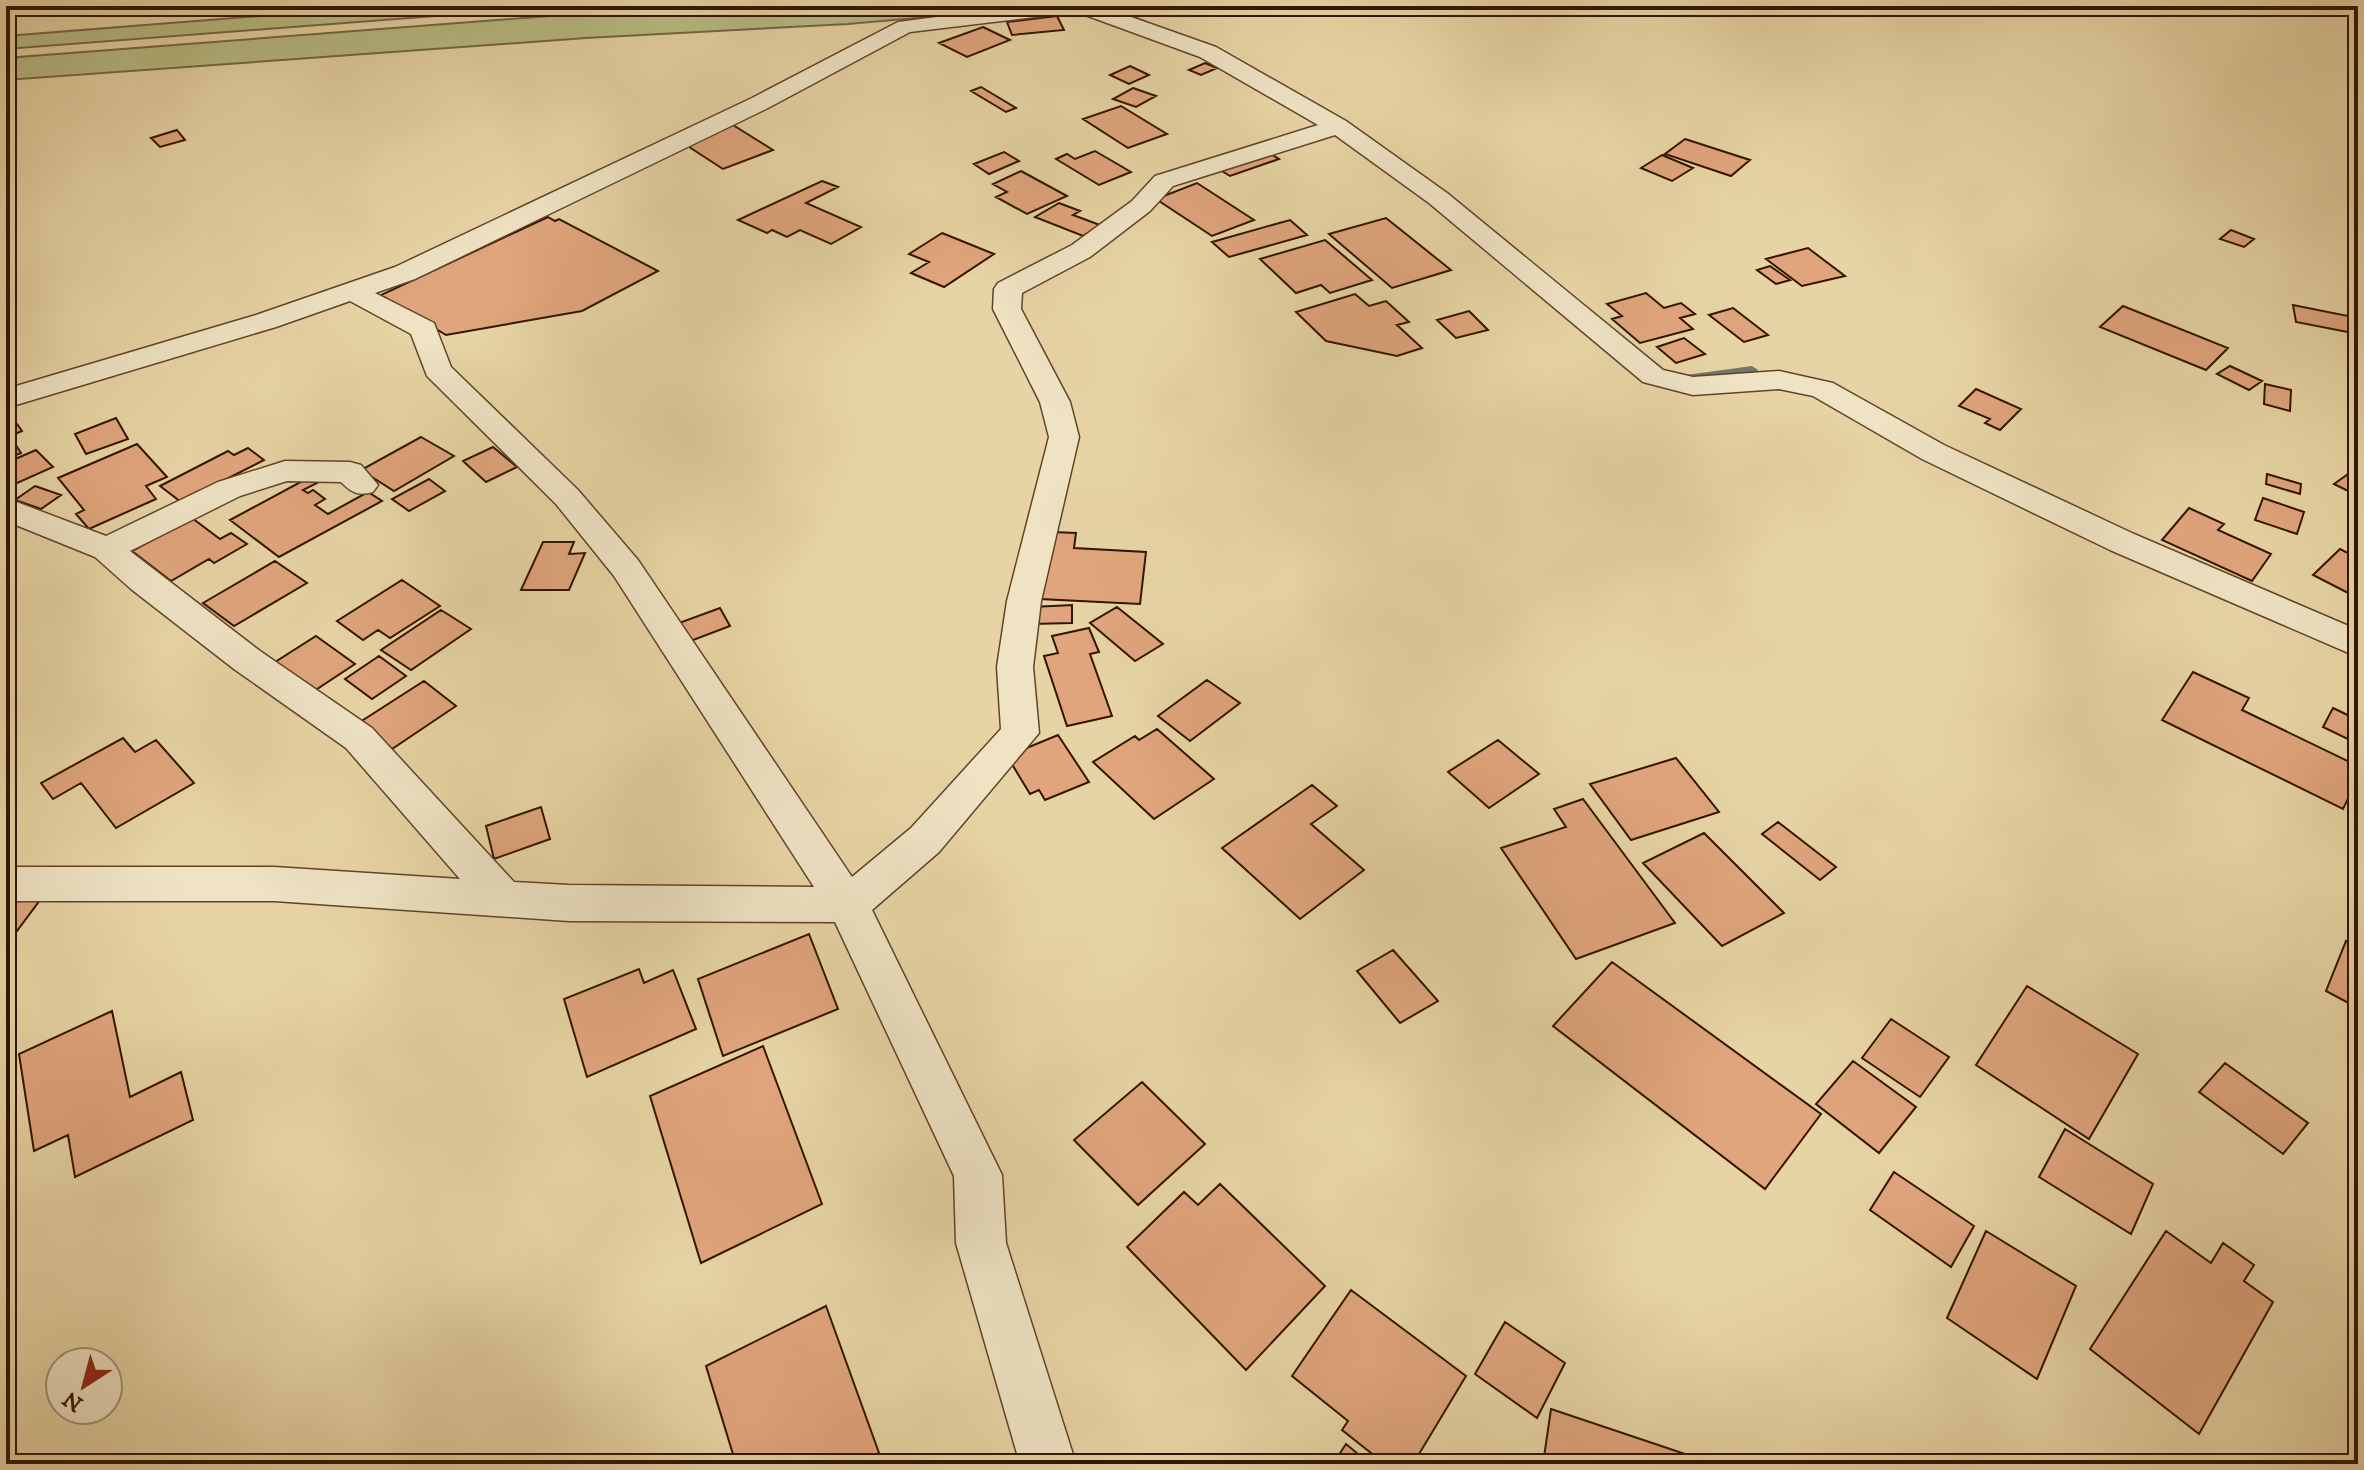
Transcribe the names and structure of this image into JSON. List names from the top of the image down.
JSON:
{
  "north": "bottom left"
}
